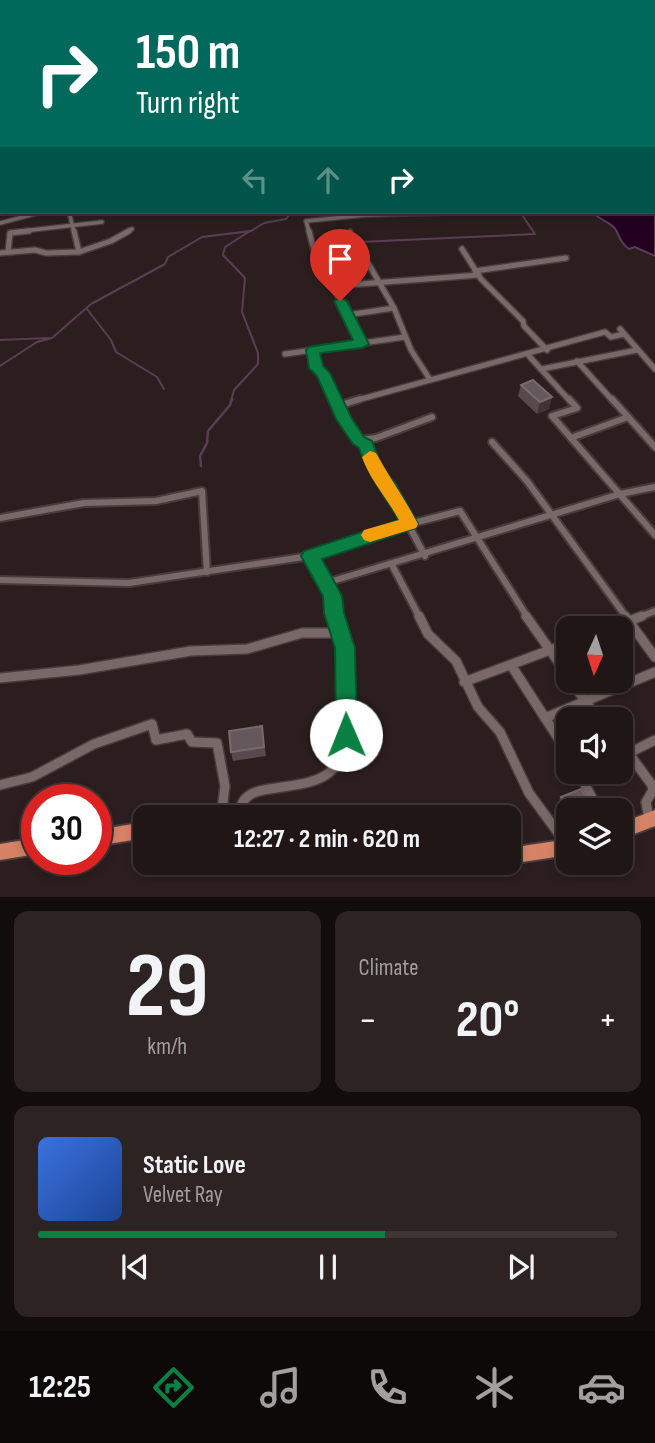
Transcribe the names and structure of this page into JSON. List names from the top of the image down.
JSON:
{
  "north": "bottom",
  "page": {
    "turn": ["150 m", "Turn right"],
    "limit": "30",
    "trip": "12:27 · 2 min · 620 m",
    "tile": [
      ["29", "km/h"],
      "Climate"
    ],
    "heat": ["−", "20°", "+"],
    "song": ["Static Love", "Velvet Ray"],
    "tabs": "12:25"
  }
}
